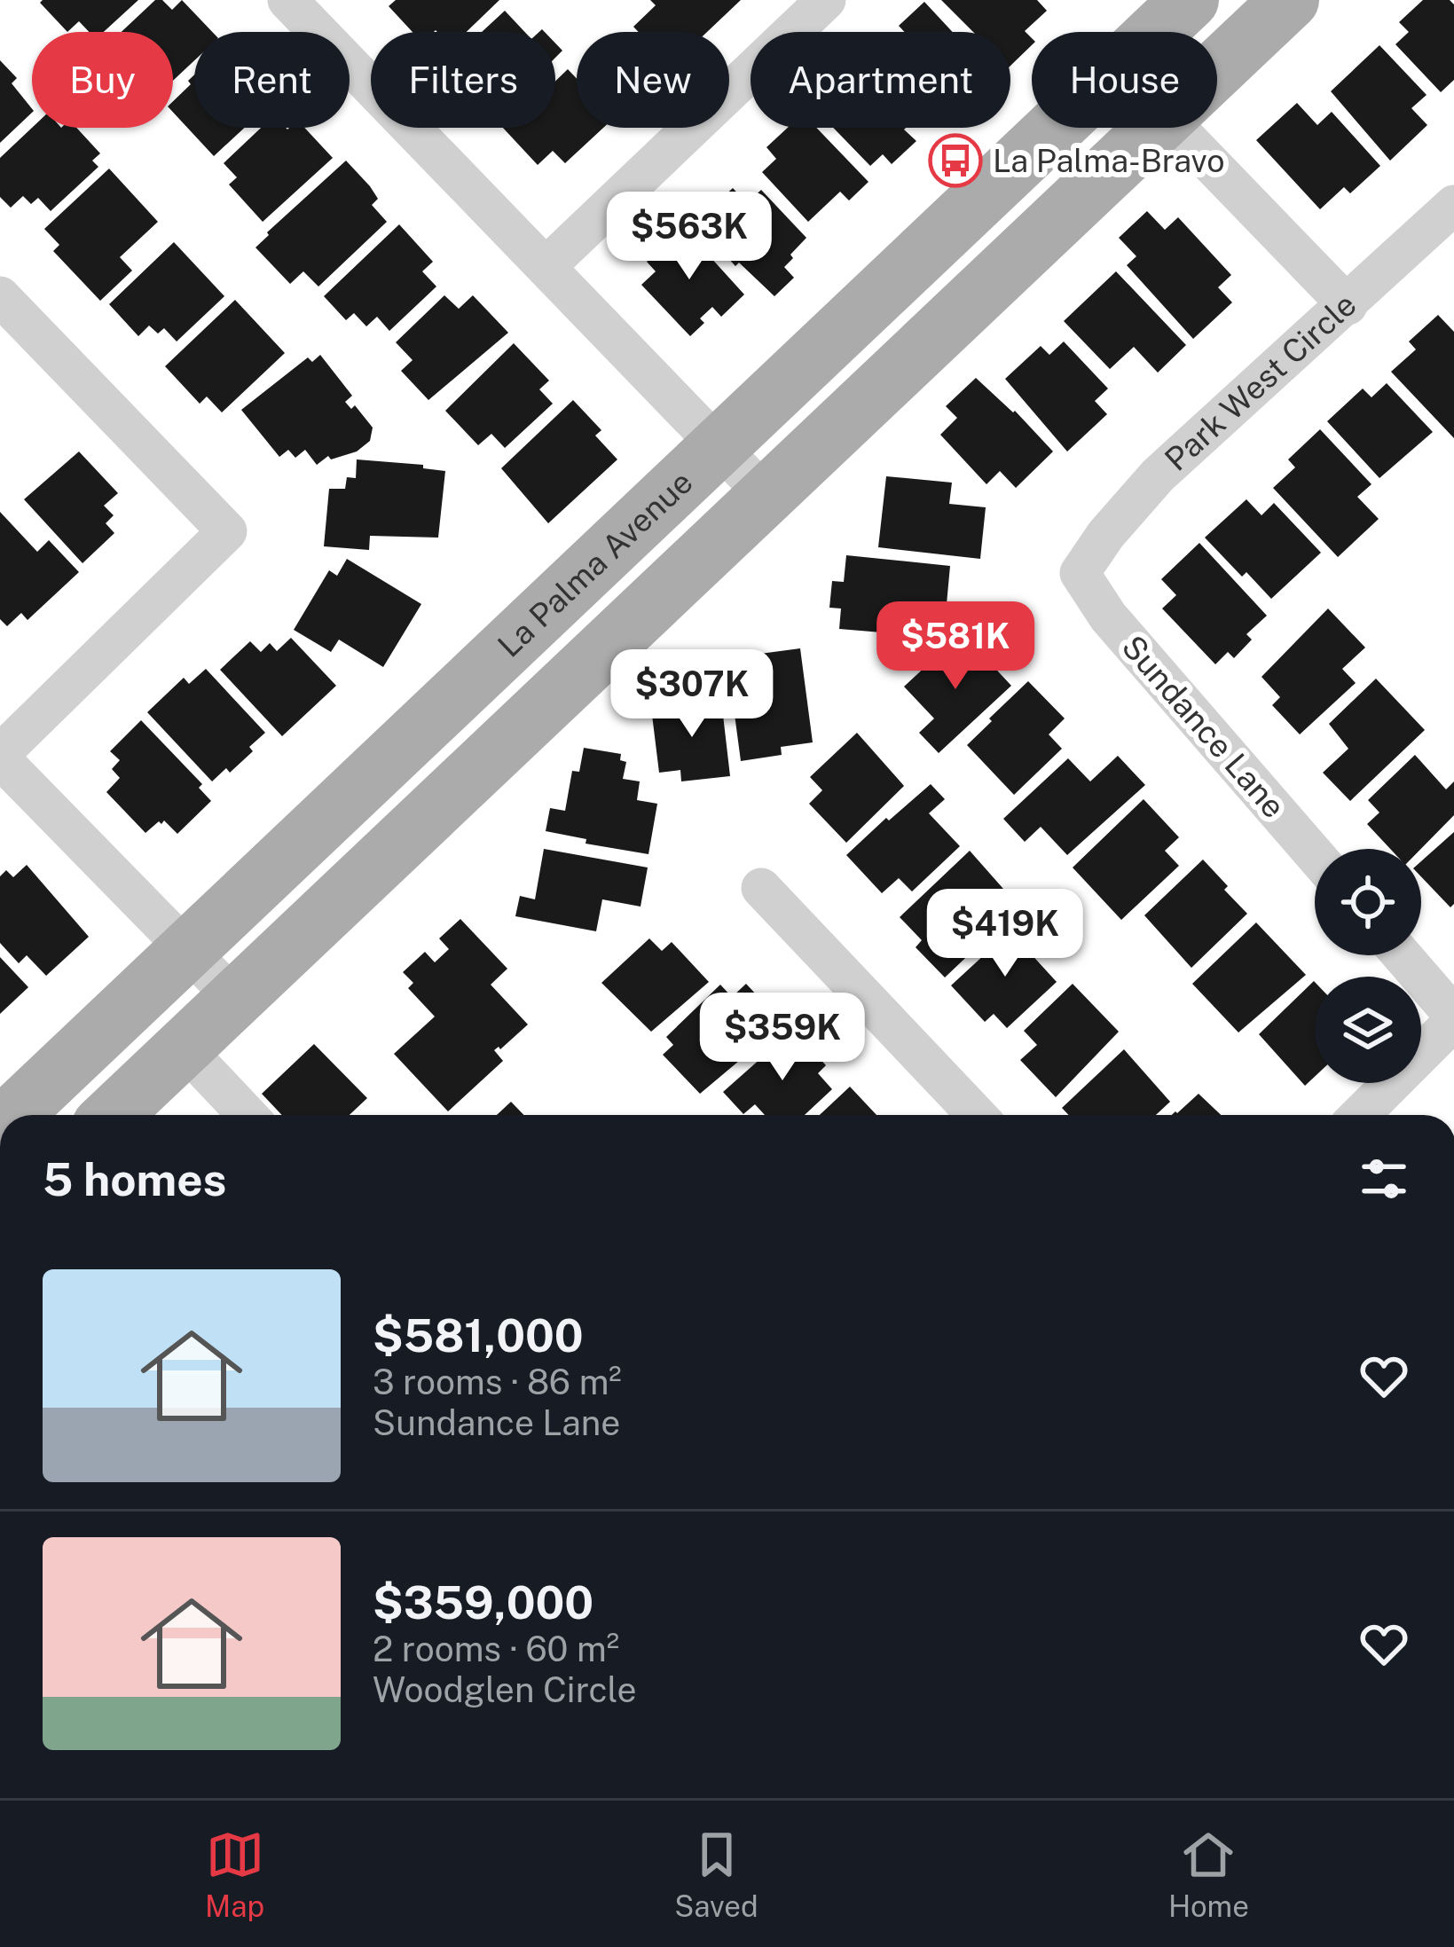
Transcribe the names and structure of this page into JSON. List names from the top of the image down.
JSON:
{
  "streets": {
    "main road": ["La Palma Avenue"],
    "street": ["Park West Circle", "Sundance Lane"]
  },
  "crossings": [
    ["Park West Circle", "Sundance Lane"]
  ],
  "places": {
    "bus stop": ["La Palma-Bravo"]
  },
  "page": {
    "chip": [
      "Buy",
      "Rent",
      "Filters",
      "New",
      "Apartment",
      "House"
    ],
    "price": [
      "$563K",
      "$581K",
      "$307K",
      "$419K",
      "$359K"
    ],
    "heading": "5 homes",
    "list": [
      {
        "name": "$581,000",
        "note": "3 rooms · 86 m² · Sundance Lane"
      },
      {
        "name": "$359,000",
        "note": "2 rooms · 60 m² · Woodglen Circle"
      }
    ],
    "tabs": ["Map", "Saved", "Home"]
  }
}
